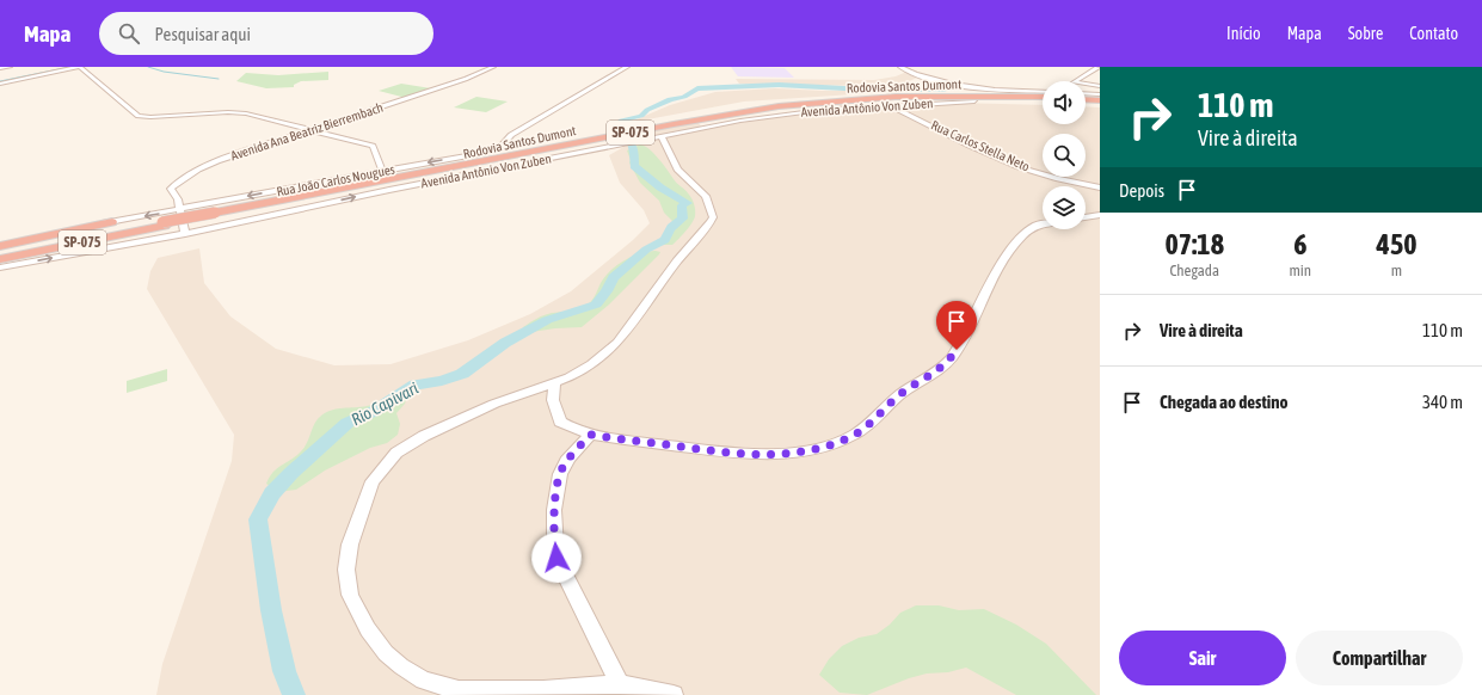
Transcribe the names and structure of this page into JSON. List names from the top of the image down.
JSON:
{
  "streets": {
    "highway": ["Rodovia Santos Dumont", "SP-075"],
    "street": ["Avenida Antônio Von Zuben", "Avenida Ana Beatriz Bierrembach", "Rua João Carlos Nougues"]
  },
  "crossings": [
    ["Rodovia Santos Dumont", "Avenida Antônio Von Zuben"],
    ["Avenida Antônio Von Zuben", "Avenida Ana Beatriz Bierrembach"],
    ["Avenida Ana Beatriz Bierrembach", "Rua João Carlos Nougues"]
  ],
  "one_way": ["Avenida Antônio Von Zuben", "Rua João Carlos Nougues"],
  "water": ["Rio Capivari"],
  "page": {
    "header": "Mapa",
    "search": "Pesquisar aqui",
    "nav": [
      "Início",
      "Mapa",
      "Sobre",
      "Contato"
    ],
    "turn": ["110 m", "Vire à direita"],
    "then": "Depois",
    "eta": [
      "07:18",
      "Chegada",
      "6",
      "min",
      "450",
      "m"
    ],
    "list": [
      {
        "name": "Vire à direita",
        "value": "110 m"
      },
      {
        "name": "Chegada ao destino",
        "value": "340 m"
      }
    ],
    "buttons": ["Sair", "Compartilhar"]
  }
}
